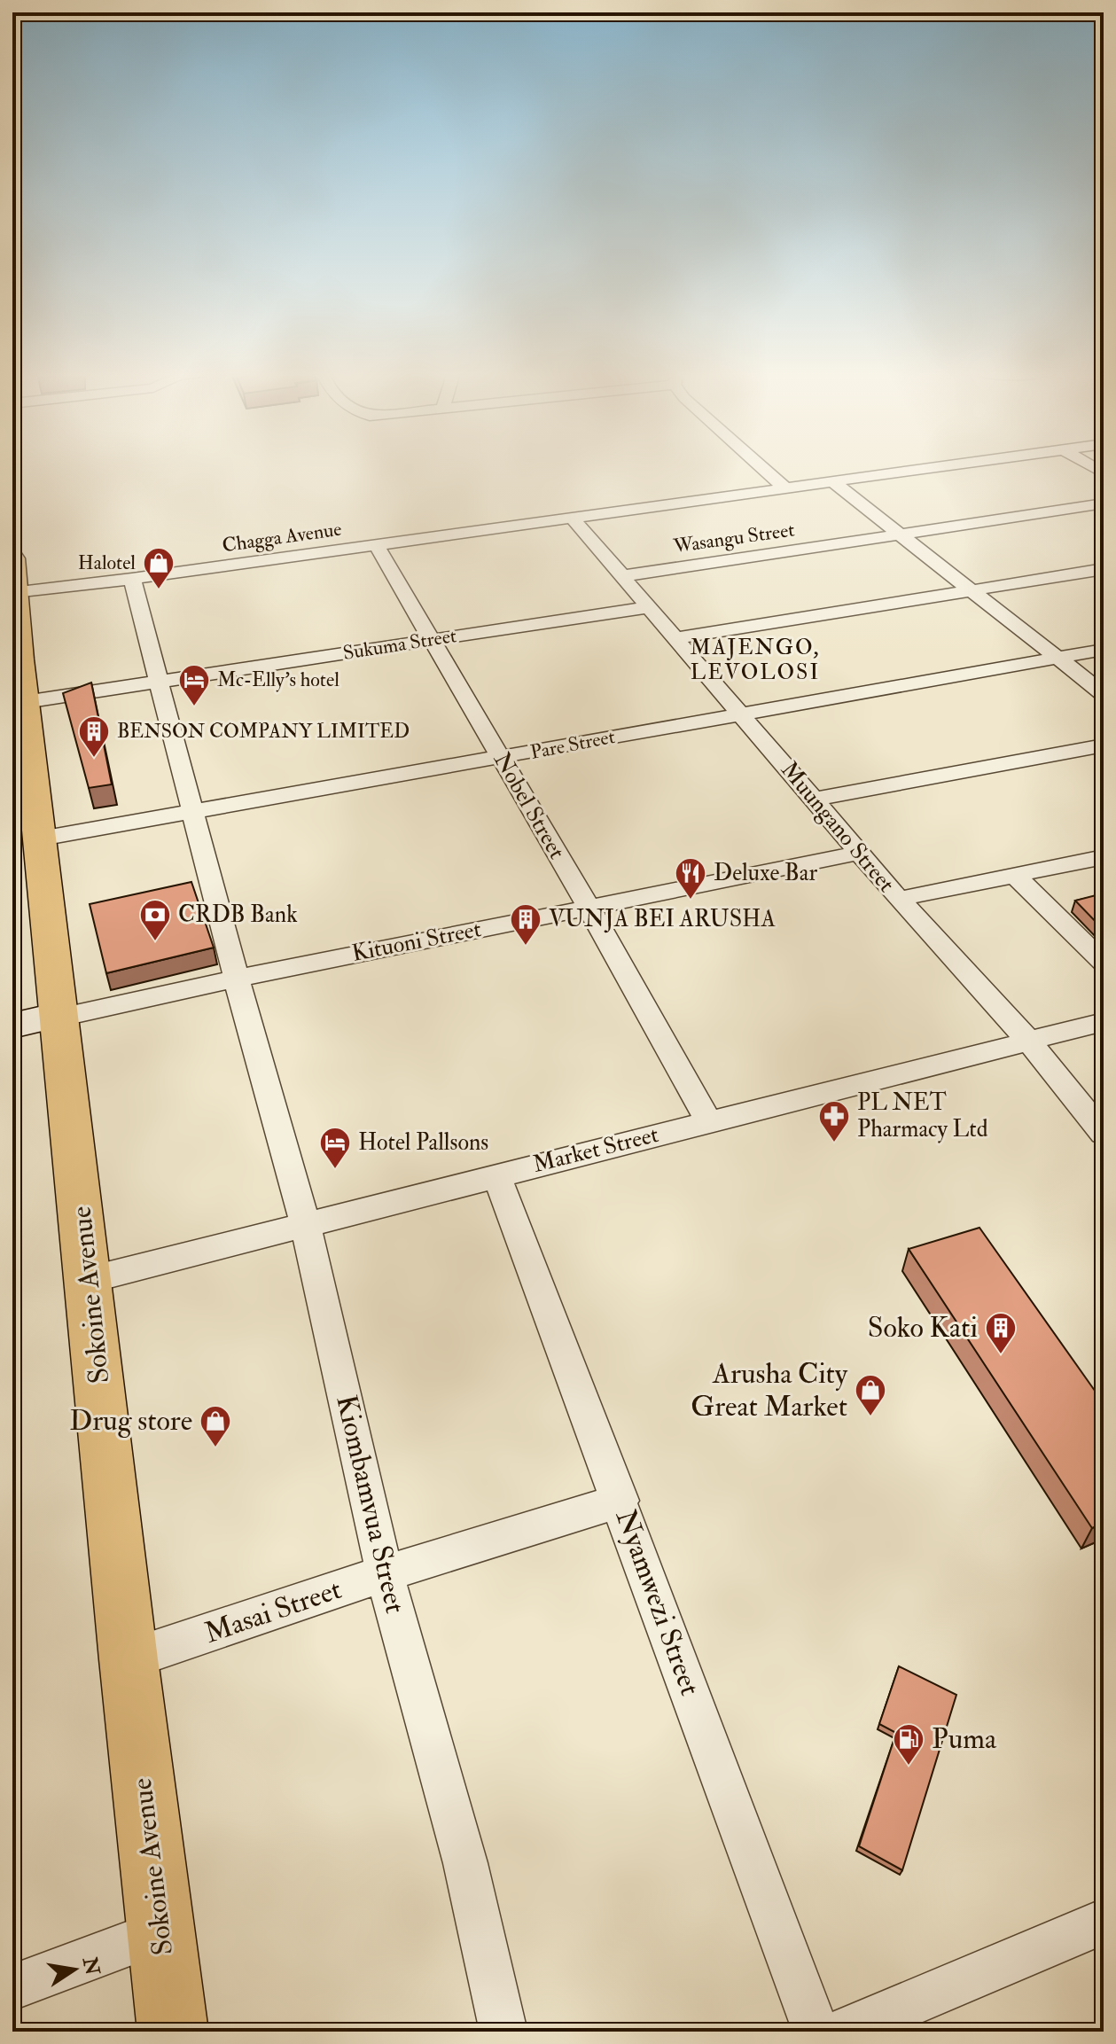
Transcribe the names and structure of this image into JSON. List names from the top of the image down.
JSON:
{
  "streets": {
    "main road": ["Sokoine Avenue"],
    "street": [
      "Chagga Avenue",
      "Wasangu Street",
      "Sukuma Street",
      "Pare Street",
      "Nobel Street",
      "Muungano Street",
      "Kituoni Street",
      "Market Street",
      "Kiombamvua Street",
      "Nyamwezi Street",
      "Masai Street"
    ]
  },
  "crossings": [
    ["Chagga Avenue", "Nobel Street"],
    ["Chagga Avenue", "Muungano Street"],
    ["Chagga Avenue", "Sokoine Avenue"],
    ["Chagga Avenue", "Kiombamvua Street"],
    ["Wasangu Street", "Muungano Street"],
    ["Sukuma Street", "Nobel Street"],
    ["Sukuma Street", "Muungano Street"],
    ["Sukuma Street", "Sokoine Avenue"],
    ["Sukuma Street", "Kiombamvua Street"],
    ["Pare Street", "Nobel Street"],
    ["Pare Street", "Muungano Street"],
    ["Pare Street", "Sokoine Avenue"],
    ["Pare Street", "Kiombamvua Street"],
    ["Nobel Street", "Kituoni Street"],
    ["Nobel Street", "Market Street"],
    ["Muungano Street", "Kituoni Street"],
    ["Muungano Street", "Market Street"],
    ["Kituoni Street", "Sokoine Avenue"],
    ["Kituoni Street", "Kiombamvua Street"],
    ["Market Street", "Sokoine Avenue"],
    ["Market Street", "Kiombamvua Street"],
    ["Market Street", "Nyamwezi Street"],
    ["Sokoine Avenue", "Masai Street"],
    ["Kiombamvua Street", "Masai Street"],
    ["Nyamwezi Street", "Masai Street"]
  ],
  "districts": ["MAJENGO, LEVOLOSI"],
  "places": {
    "shop": ["Halotel", "Arusha City Great Market", "Drug store"],
    "hotel": ["Mc-Elly's hotel", "Hotel Pallsons"],
    "building": ["BENSON COMPANY LIMITED", "VUNJA BEI ARUSHA", "Soko Kati"],
    "restaurant": ["Deluxe Bar"],
    "bank": ["CRDB Bank"],
    "pharmacy": ["PL NET Pharmacy Ltd"],
    "fuel station": ["Puma"]
  },
  "north": "right"
}
